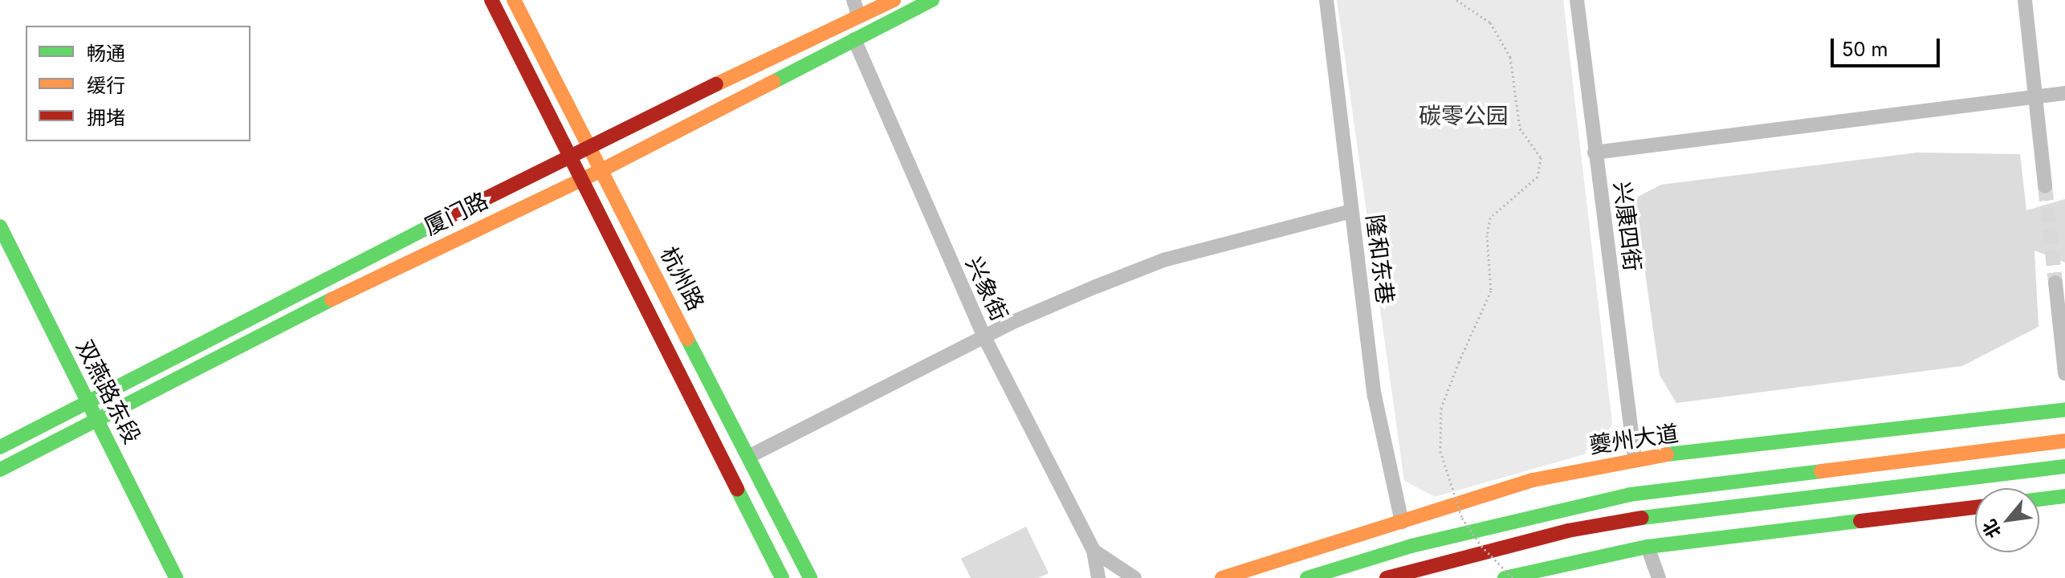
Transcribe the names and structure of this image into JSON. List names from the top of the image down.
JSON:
{
  "streets": {
    "main road": [
      "厦门路",
      "杭州路",
      "双燕路东段",
      "夔州大道"
    ],
    "street": ["兴康四街", "隆和东巷", "兴象街"]
  },
  "crossings": [
    ["厦门路", "杭州路"],
    ["厦门路", "兴象街"],
    ["厦门路", "双燕路东段"],
    ["兴康四街", "夔州大道"],
    ["隆和东巷", "夔州大道"]
  ],
  "parks": ["碳零公园"],
  "legend": ["畅通", "缓行", "拥堵"],
  "scale_bar": "50 m",
  "north": "bottom left"
}
